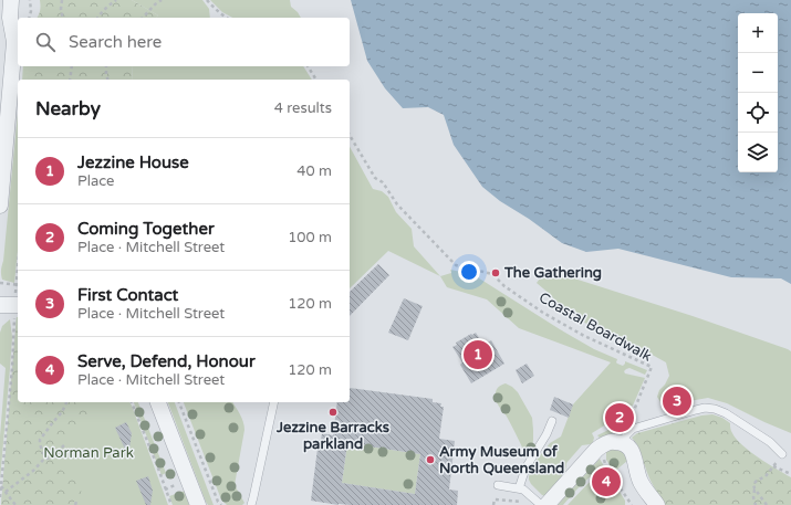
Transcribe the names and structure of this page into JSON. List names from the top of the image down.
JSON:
{
  "streets": {
    "path": ["Coastal Boardwalk"]
  },
  "parks": ["Norman Park"],
  "places": ["The Gathering", "Jezzine Barracks parkland", "Army Museum of North Queensland"],
  "page": {
    "map_buttons": ["+", "−"],
    "search": "Search here",
    "heading": ["Nearby", "4 results"],
    "list": [
      {
        "mark": "1",
        "name": "Jezzine House",
        "note": "Place",
        "value": "40 m"
      },
      {
        "mark": "2",
        "name": "Coming Together",
        "note": "Place · Mitchell Street",
        "value": "100 m"
      },
      {
        "mark": "3",
        "name": "First Contact",
        "note": "Place · Mitchell Street",
        "value": "120 m"
      },
      {
        "mark": "4",
        "name": "Serve, Defend, Honour",
        "note": "Place · Mitchell Street",
        "value": "120 m"
      }
    ],
    "pins": [
      "1",
      "3",
      "2",
      "4"
    ]
  }
}
